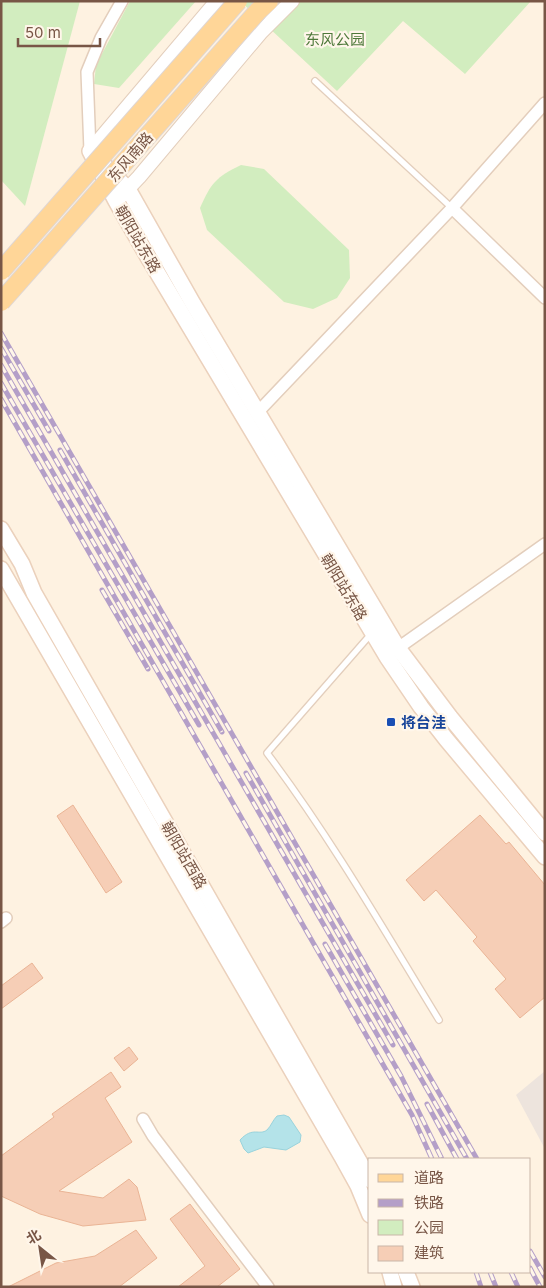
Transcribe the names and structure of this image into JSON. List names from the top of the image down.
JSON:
{
  "streets": {
    "main road": ["东风南路", "朝阳站东路", "朝阳站西路"]
  },
  "parks": ["东风公园"],
  "places": {
    "transit": ["将台洼"]
  },
  "legend": [
    "道路",
    "铁路",
    "公园",
    "建筑"
  ],
  "scale_bar": "50 m",
  "north": "top left"
}
